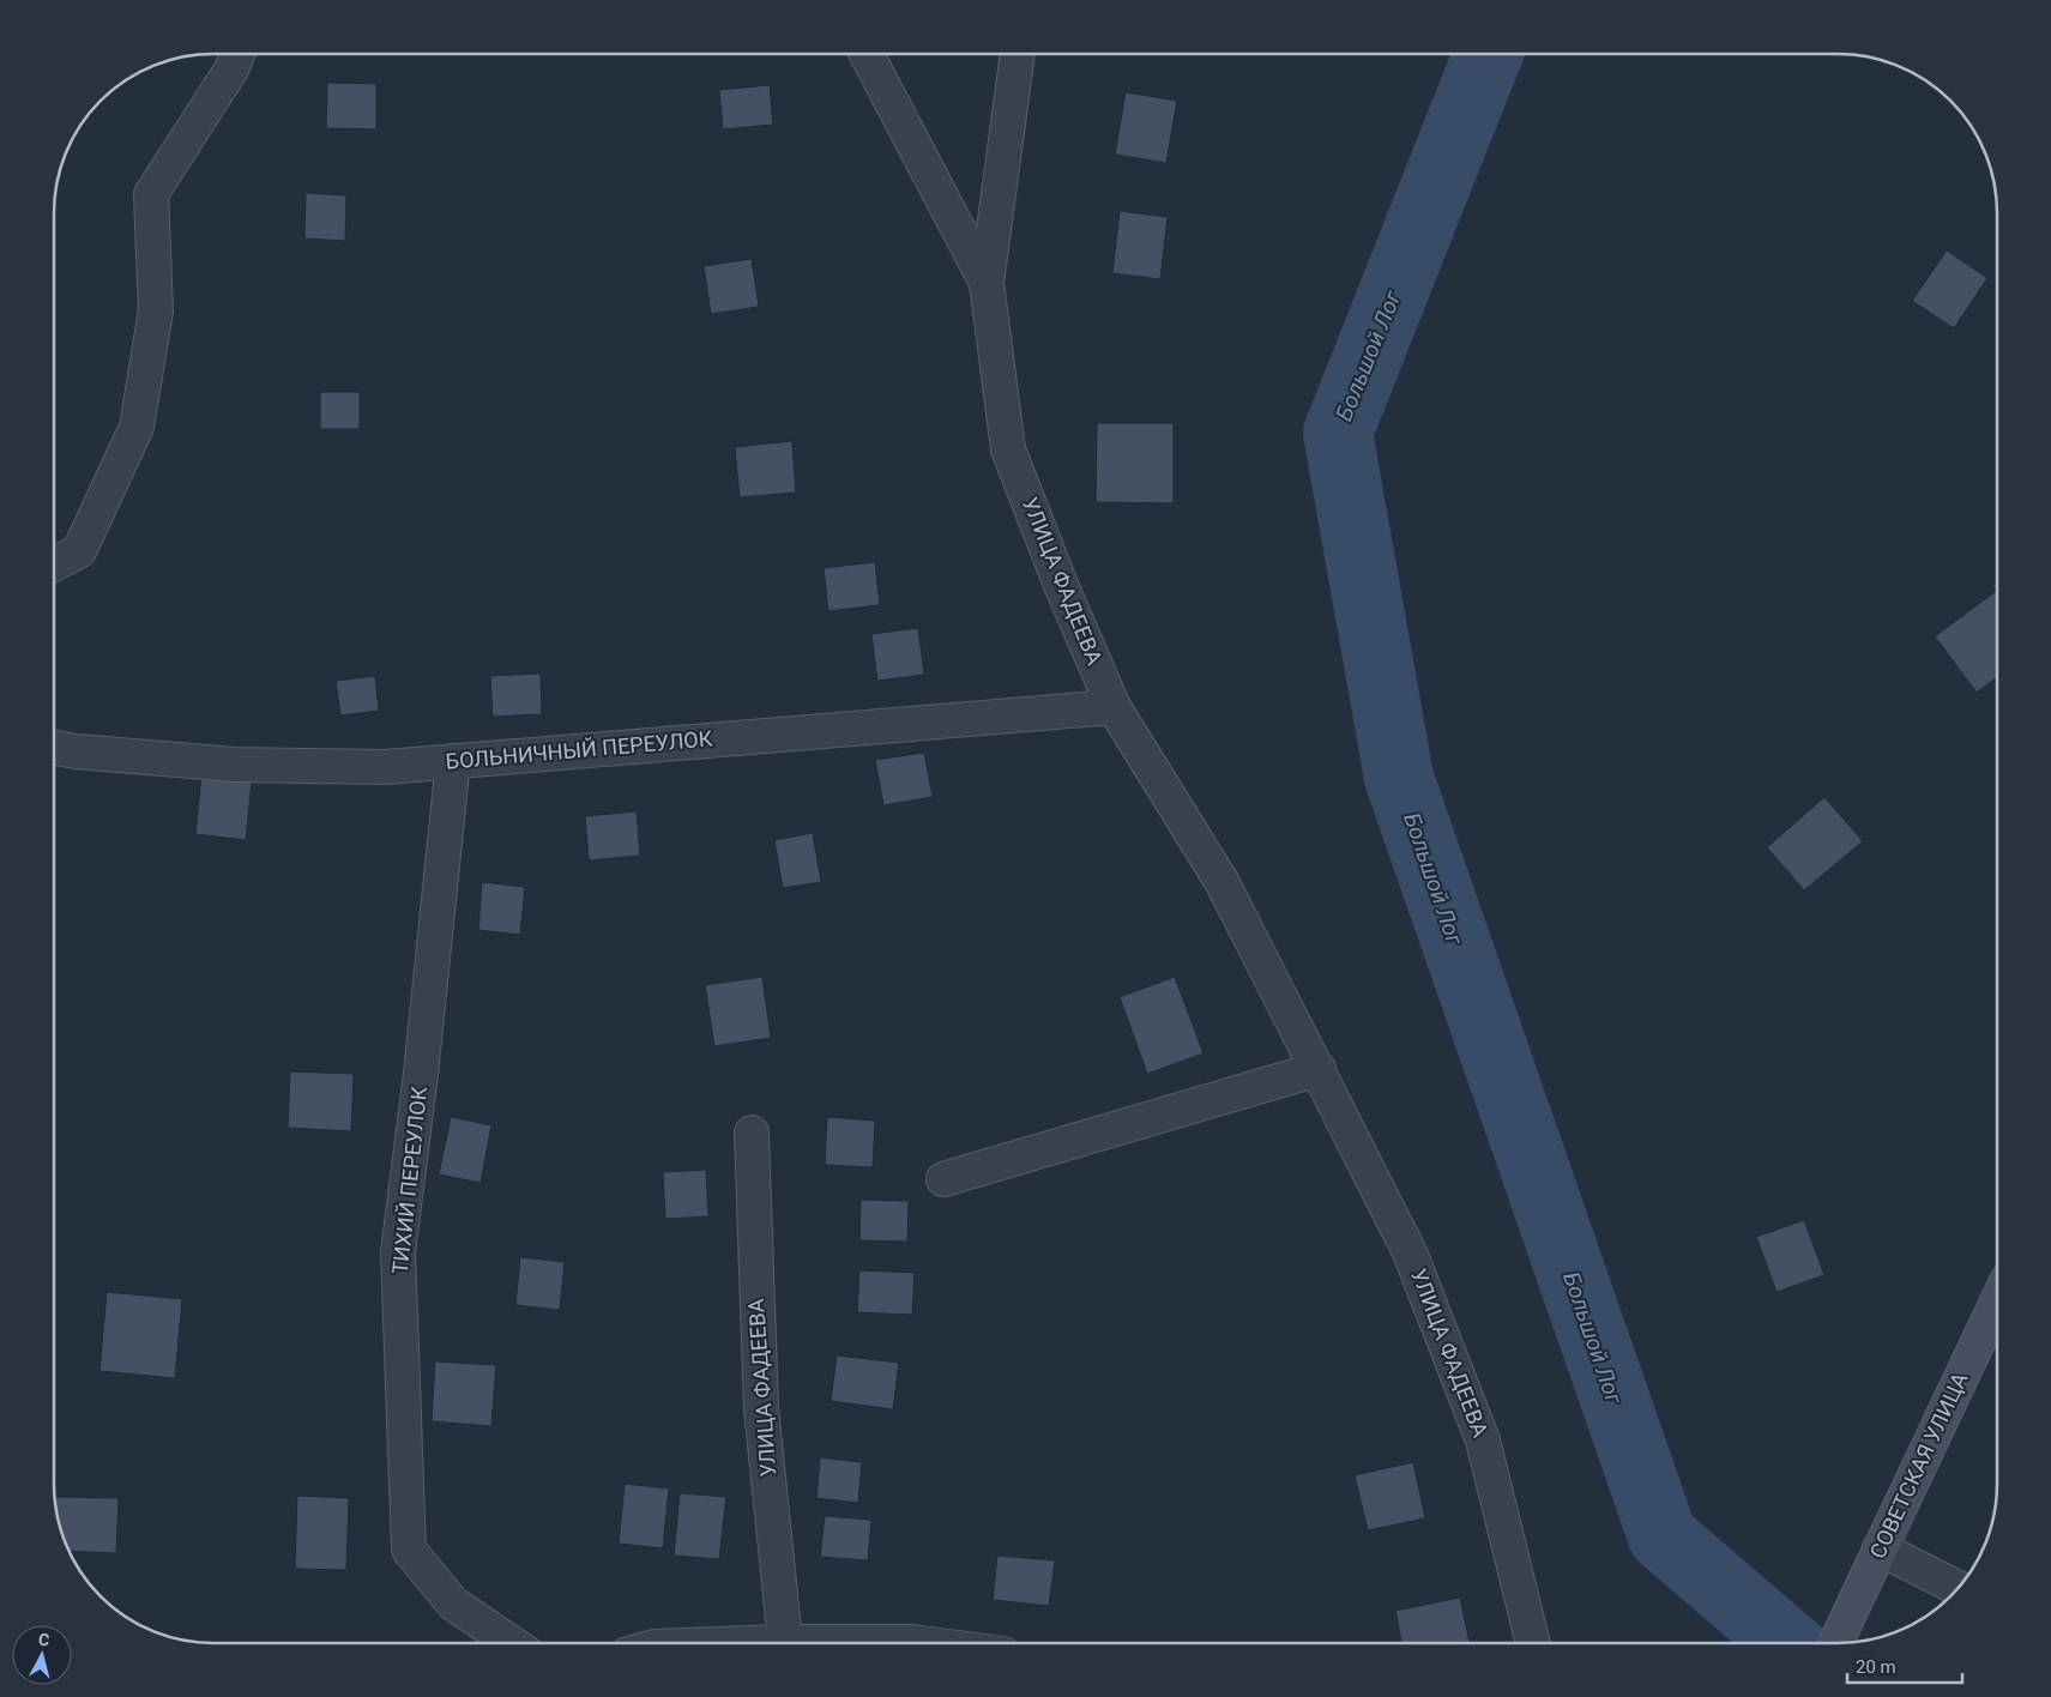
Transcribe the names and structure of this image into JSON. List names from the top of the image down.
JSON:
{
  "streets": {
    "main road": ["СОВЕТСКАЯ УЛИЦА"],
    "street": ["УЛИЦА ФАДЕЕВА", "БОЛЬНИЧНЫЙ ПЕРЕУЛОК", "ТИХИЙ ПЕРЕУЛОК"]
  },
  "crossings": [
    ["УЛИЦА ФАДЕЕВА", "БОЛЬНИЧНЫЙ ПЕРЕУЛОК"],
    ["БОЛЬНИЧНЫЙ ПЕРЕУЛОК", "ТИХИЙ ПЕРЕУЛОК"]
  ],
  "water": ["Большой Лог"],
  "scale_bar": "20 m",
  "north": "top"
}
